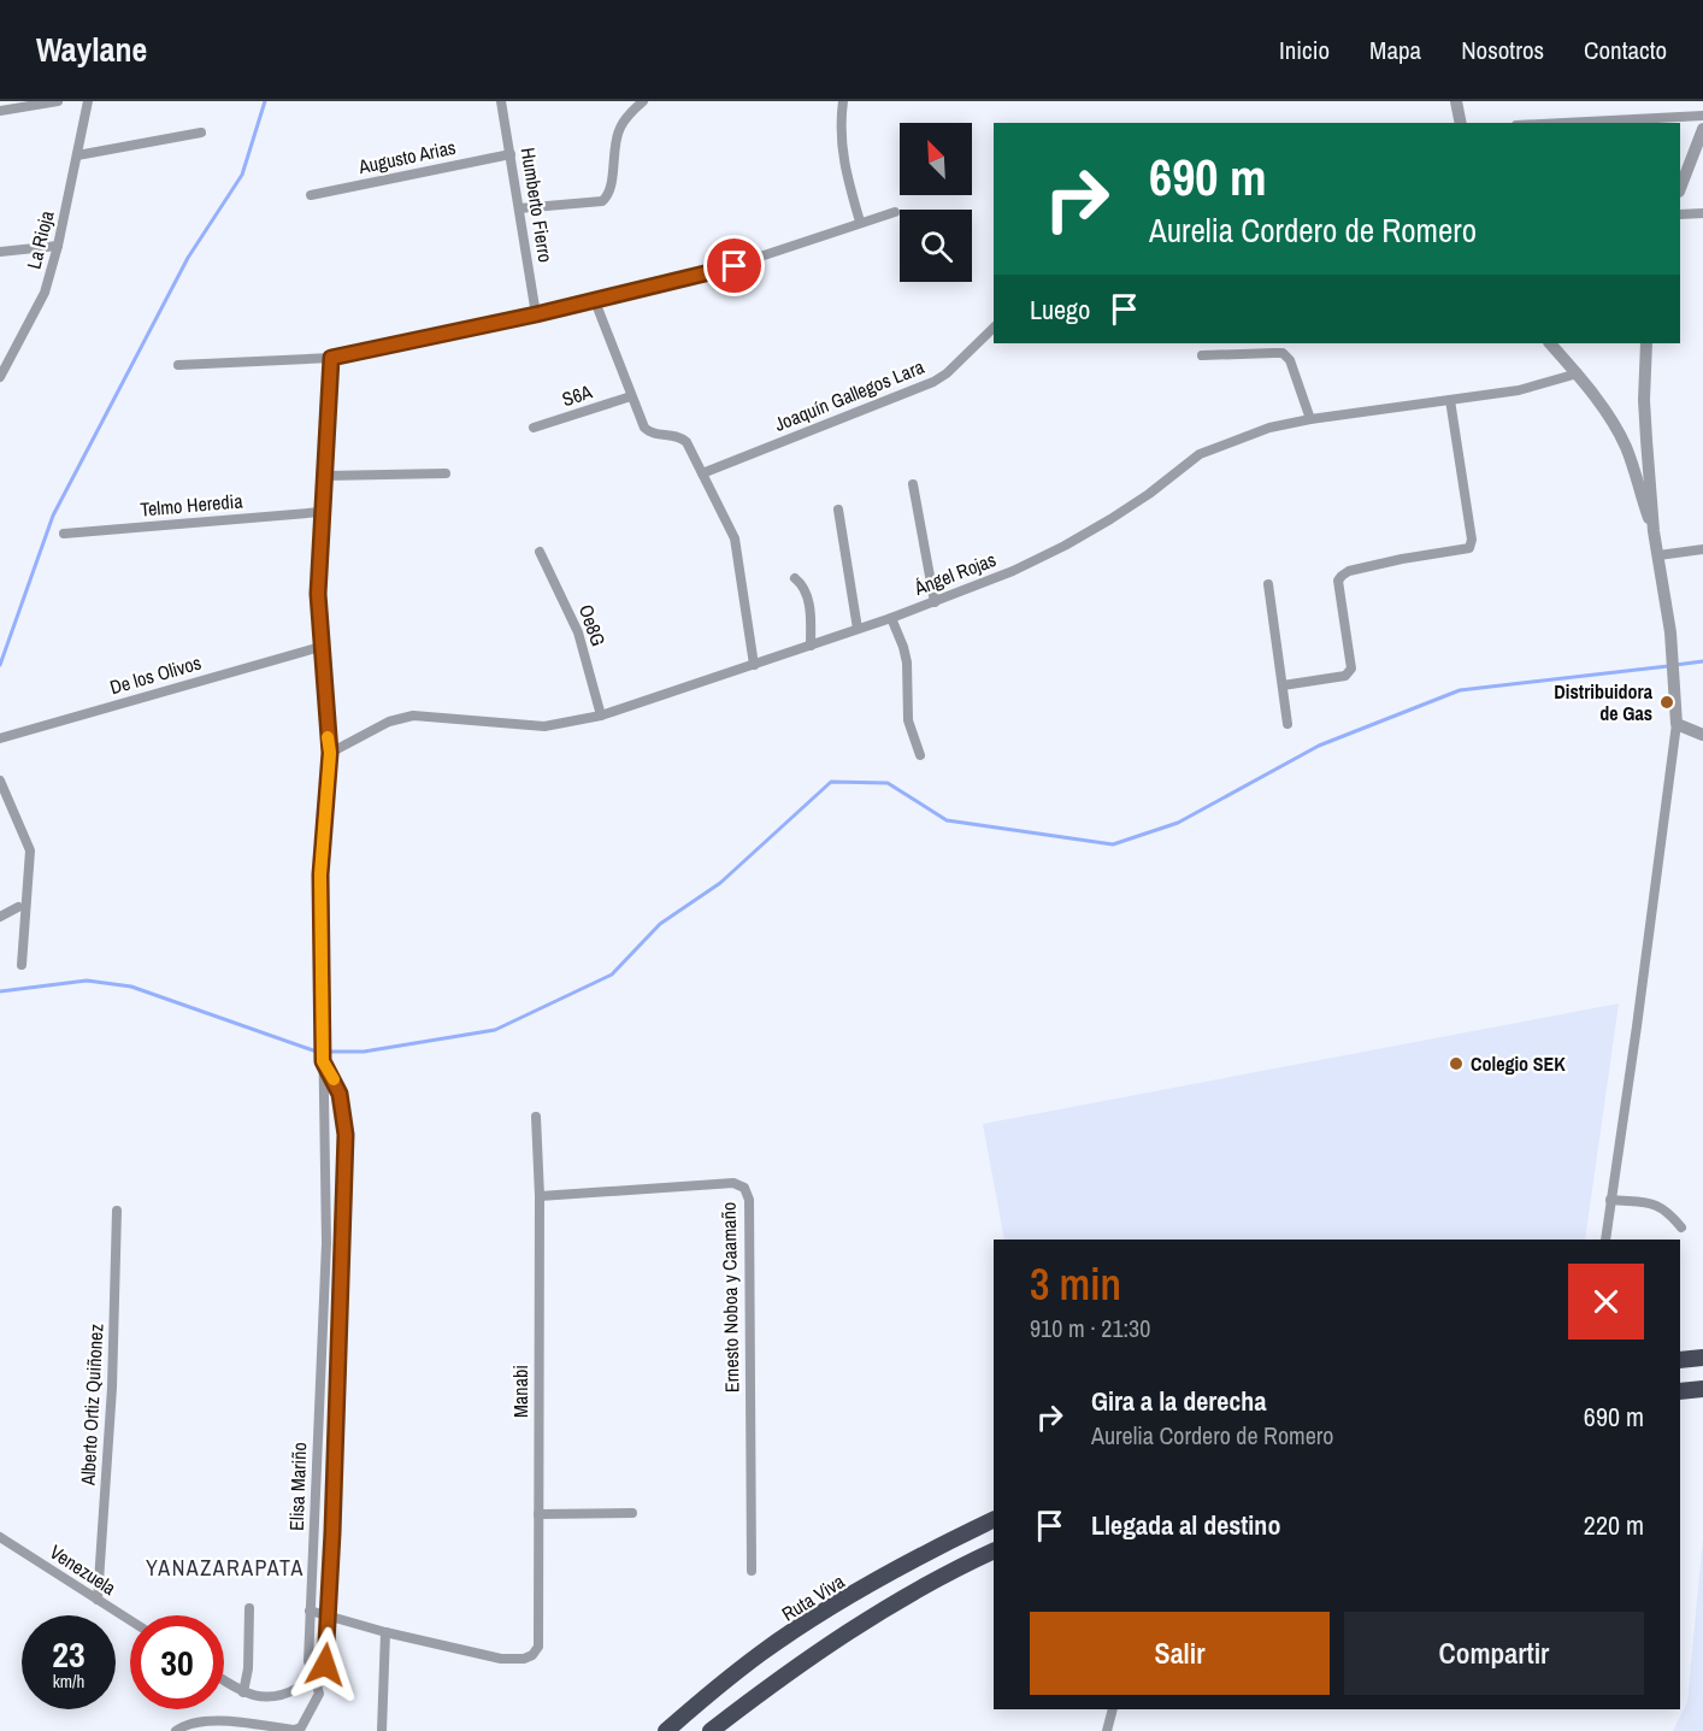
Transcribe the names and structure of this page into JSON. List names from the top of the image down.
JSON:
{
  "streets": {
    "highway": ["Ruta Viva"],
    "street": [
      "Augusto Arias",
      "Humberto Fierro",
      "La Rioja",
      "S6A",
      "Joaquín Gallegos Lara",
      "Telmo Heredia",
      "Ángel Rojas",
      "Oe8G",
      "De los Olivos",
      "Ernesto Noboa y Caamaño",
      "Manabi",
      "Alberto Ortiz Quiñonez",
      "Elisa Mariño",
      "Venezuela"
    ]
  },
  "crossings": [
    ["Augusto Arias", "Humberto Fierro"],
    ["Telmo Heredia", "Elisa Mariño"],
    ["Ángel Rojas", "Oe8G"],
    ["Ángel Rojas", "Elisa Mariño"],
    ["De los Olivos", "Elisa Mariño"],
    ["Ernesto Noboa y Caamaño", "Manabi"],
    ["Alberto Ortiz Quiñonez", "Venezuela"]
  ],
  "districts": ["YANAZARAPATA"],
  "places": ["Distribuidora de Gas", "Colegio SEK"],
  "north": "top left",
  "page": {
    "header": "Waylane",
    "nav": [
      "Inicio",
      "Mapa",
      "Nosotros",
      "Contacto"
    ],
    "turn": ["690 m", "Aurelia Cordero de Romero"],
    "then": "Luego",
    "heading": ["3 min", "910 m · 21:30"],
    "list": [
      {
        "name": "Gira a la derecha",
        "note": "Aurelia Cordero de Romero",
        "value": "690 m"
      },
      {
        "name": "Llegada al destino",
        "value": "220 m"
      }
    ],
    "buttons": ["Salir", "Compartir"],
    "speed": "23 km/h",
    "limit": "30"
  }
}
